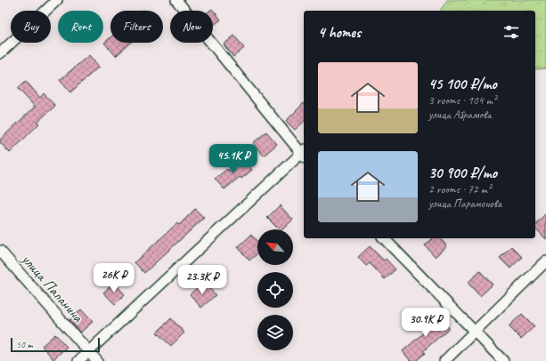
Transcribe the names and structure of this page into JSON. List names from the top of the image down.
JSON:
{
  "streets": {
    "street": ["улица Папанина"]
  },
  "scale_bar": "50 m",
  "north": "top left",
  "page": {
    "chip": [
      "Buy",
      "Rent",
      "Filters",
      "New"
    ],
    "heading": "4 homes",
    "list": [
      {
        "name": "45 100 ₽/mo",
        "note": "3 rooms · 104 m² · улица Абрамова"
      },
      {
        "name": "30 900 ₽/mo",
        "note": "2 rooms · 72 m² · улица Парамонова"
      }
    ],
    "price": [
      "45.1K ₽",
      "26K ₽",
      "23.3K ₽",
      "30.9K ₽"
    ],
    "scale": "50 m"
  }
}
